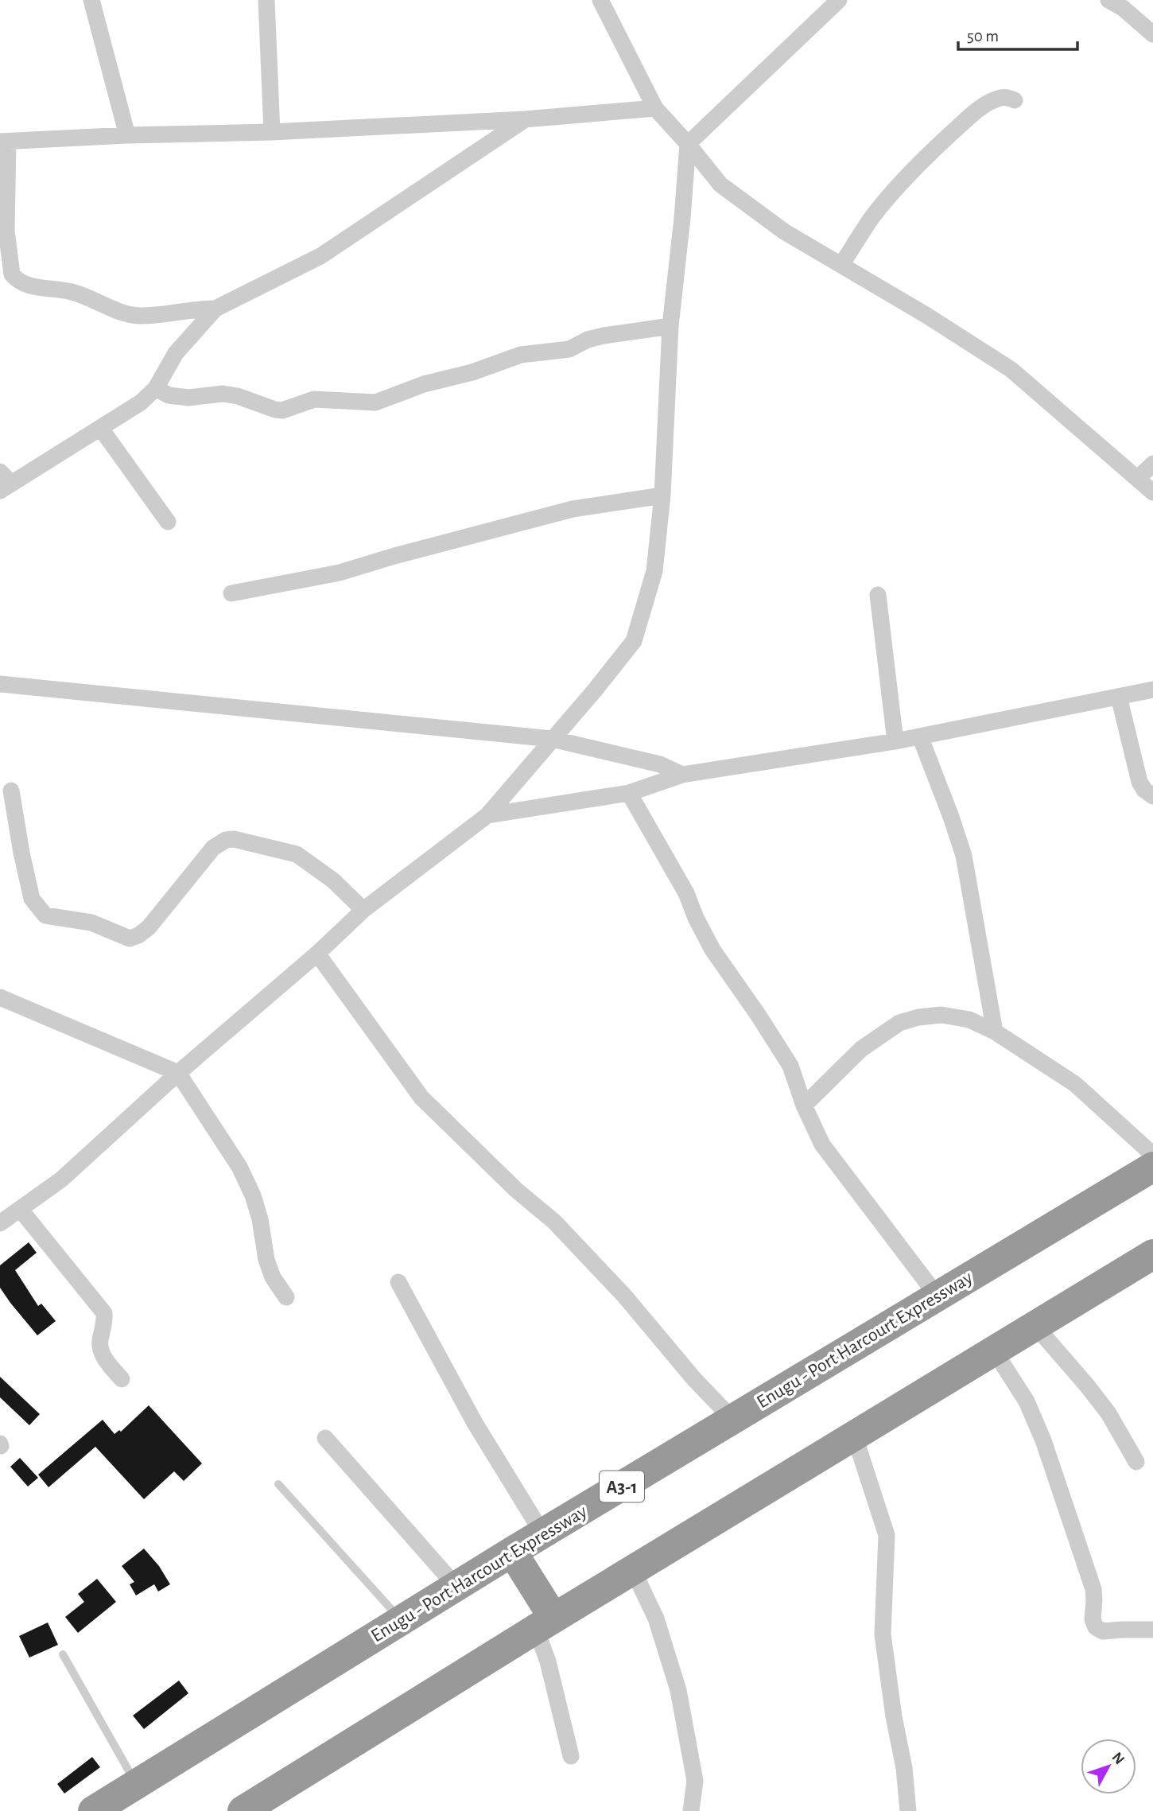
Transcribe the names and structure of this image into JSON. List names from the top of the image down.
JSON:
{
  "streets": {
    "highway": ["Enugu - Port Harcourt Expressway", "A3-1"]
  },
  "scale_bar": "50 m",
  "north": "top right"
}
